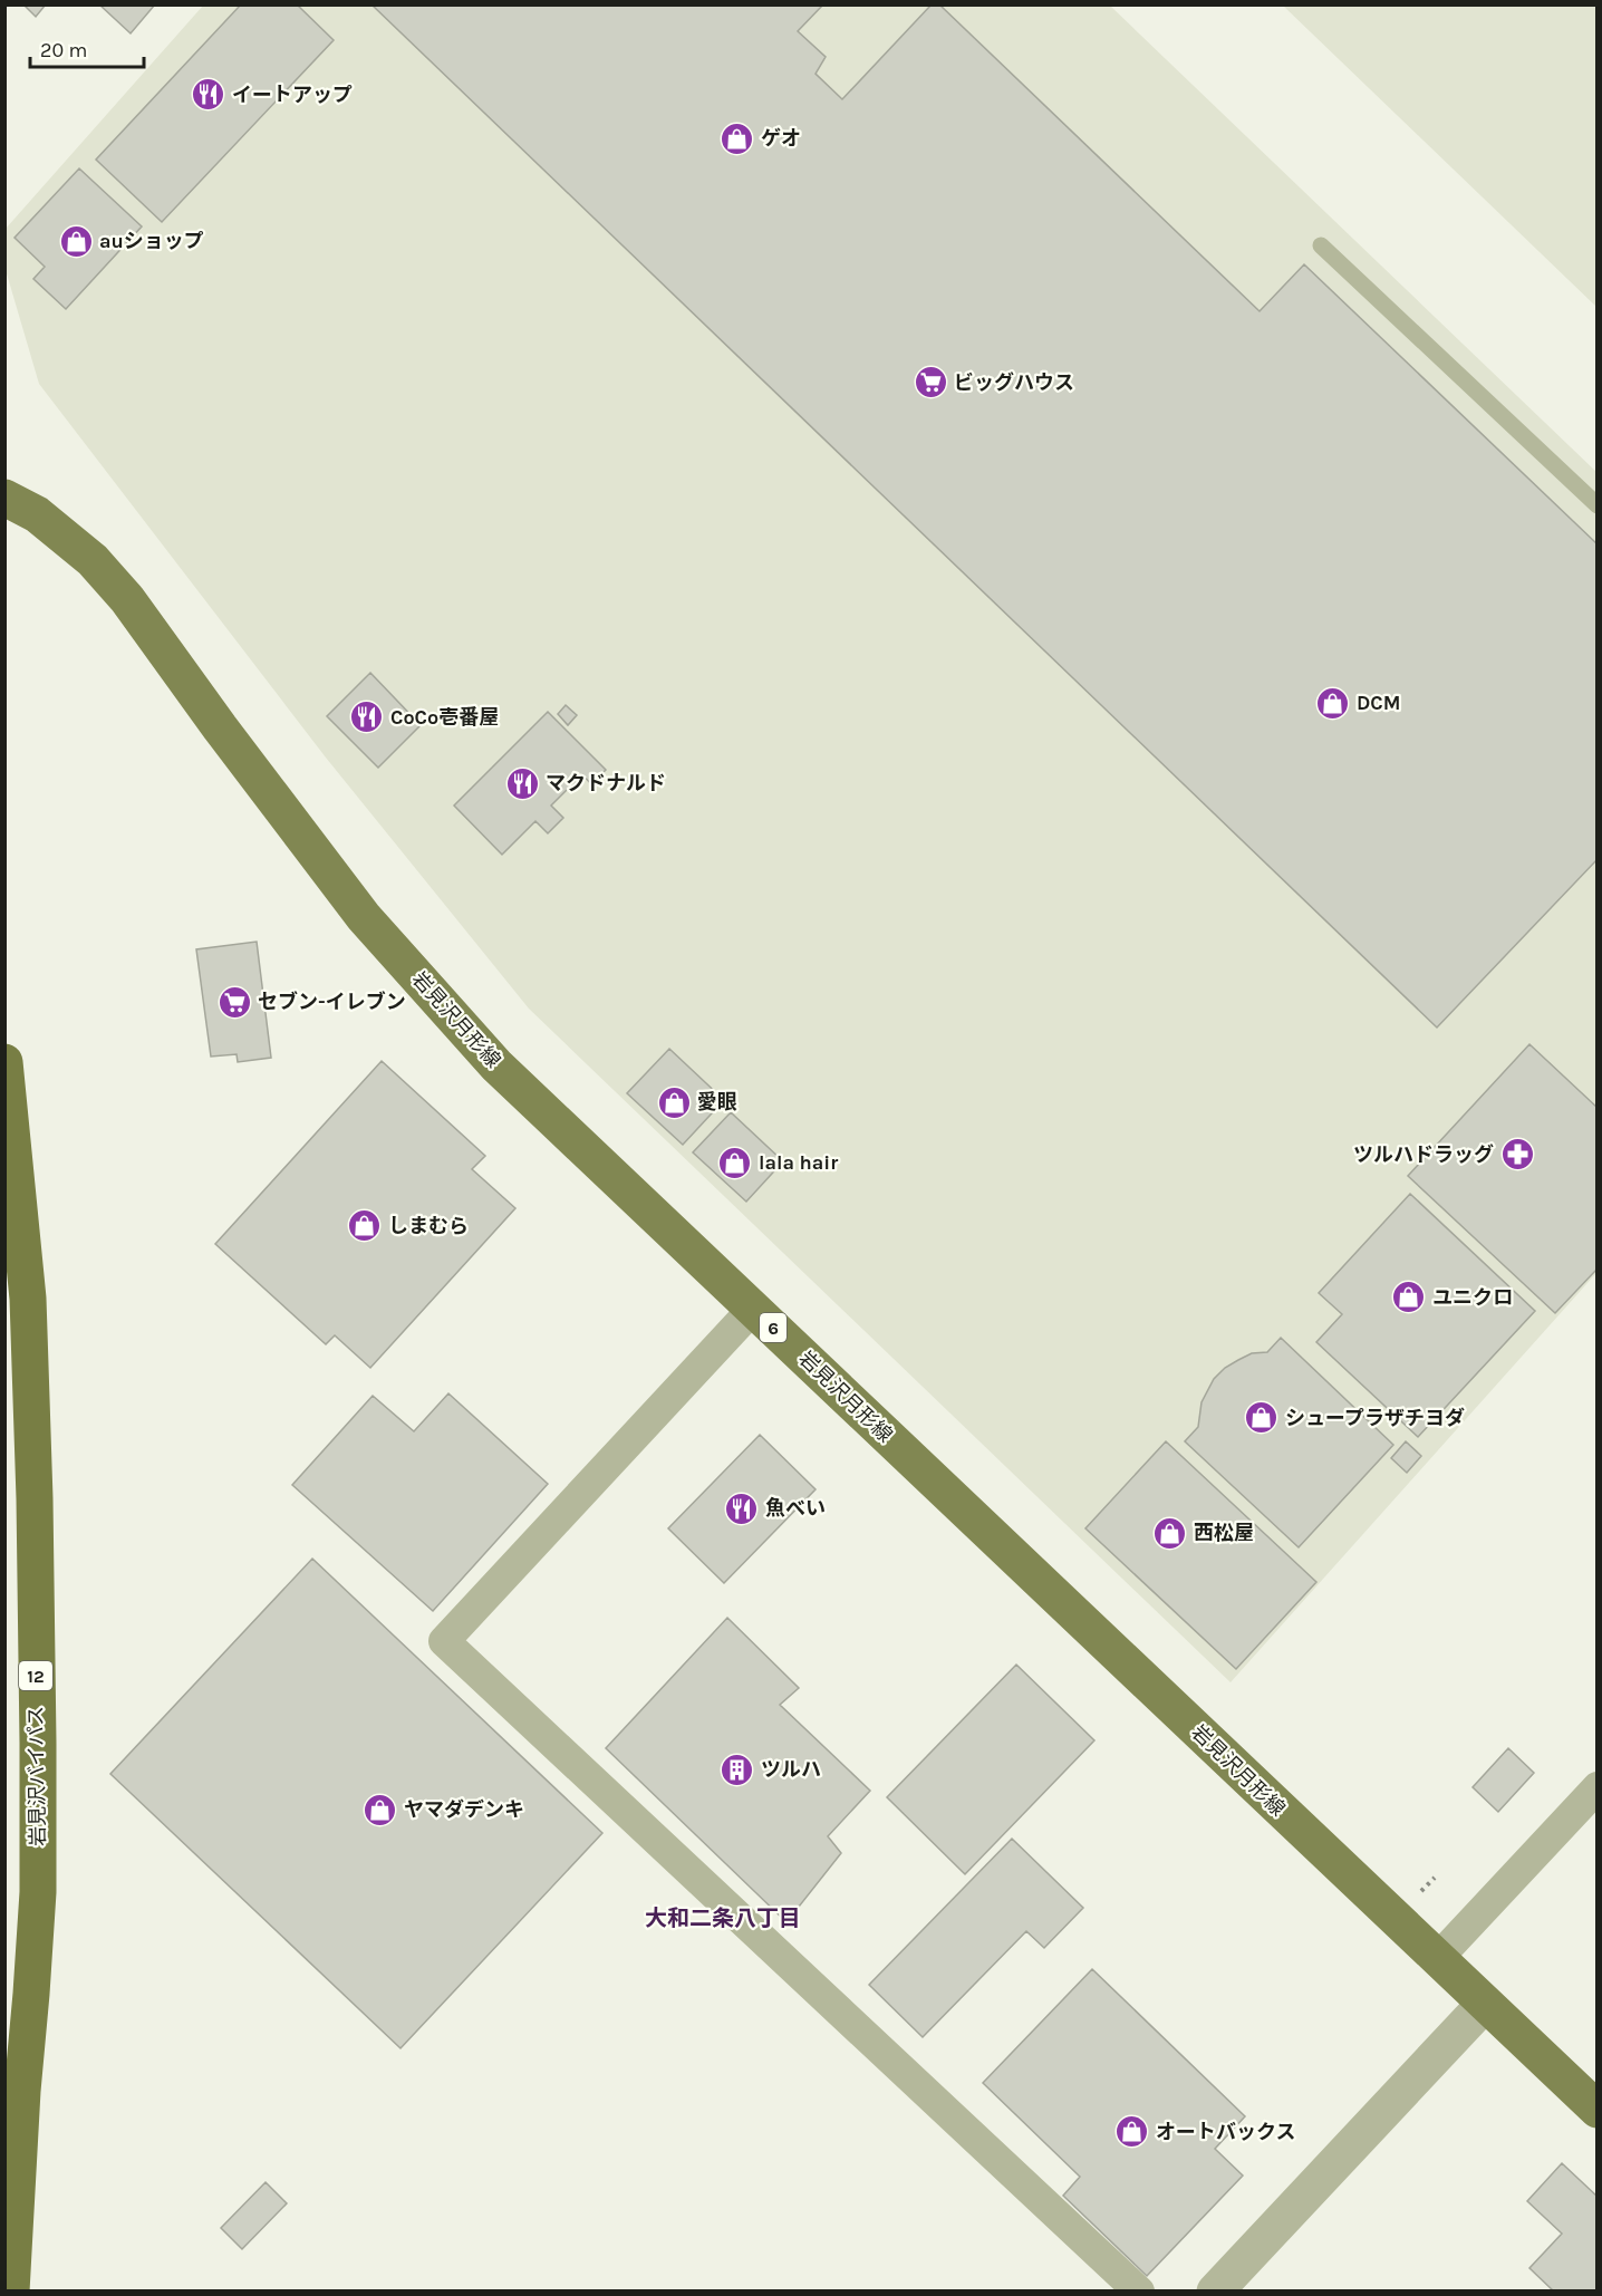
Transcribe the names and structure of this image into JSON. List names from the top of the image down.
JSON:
{
  "streets": {
    "highway": ["12", "岩見沢バイパス"],
    "main road": ["岩見沢月形線", "6"]
  },
  "districts": ["大和二条八丁目"],
  "places": {
    "restaurant": [
      "イートアップ",
      "CoCo壱番屋",
      "マクドナルド",
      "魚べい"
    ],
    "shop": [
      "ゲオ",
      "auショップ",
      "DCM",
      "愛眼",
      "lala hair",
      "しまむら",
      "ユニクロ",
      "シュープラザチヨダ",
      "西松屋",
      "ヤマダデンキ",
      "オートバックス"
    ],
    "supermarket": ["ビッグハウス", "セブン-イレブン"],
    "pharmacy": ["ツルハドラッグ"],
    "building": ["ツルハ"]
  },
  "scale_bar": "20 m"
}
